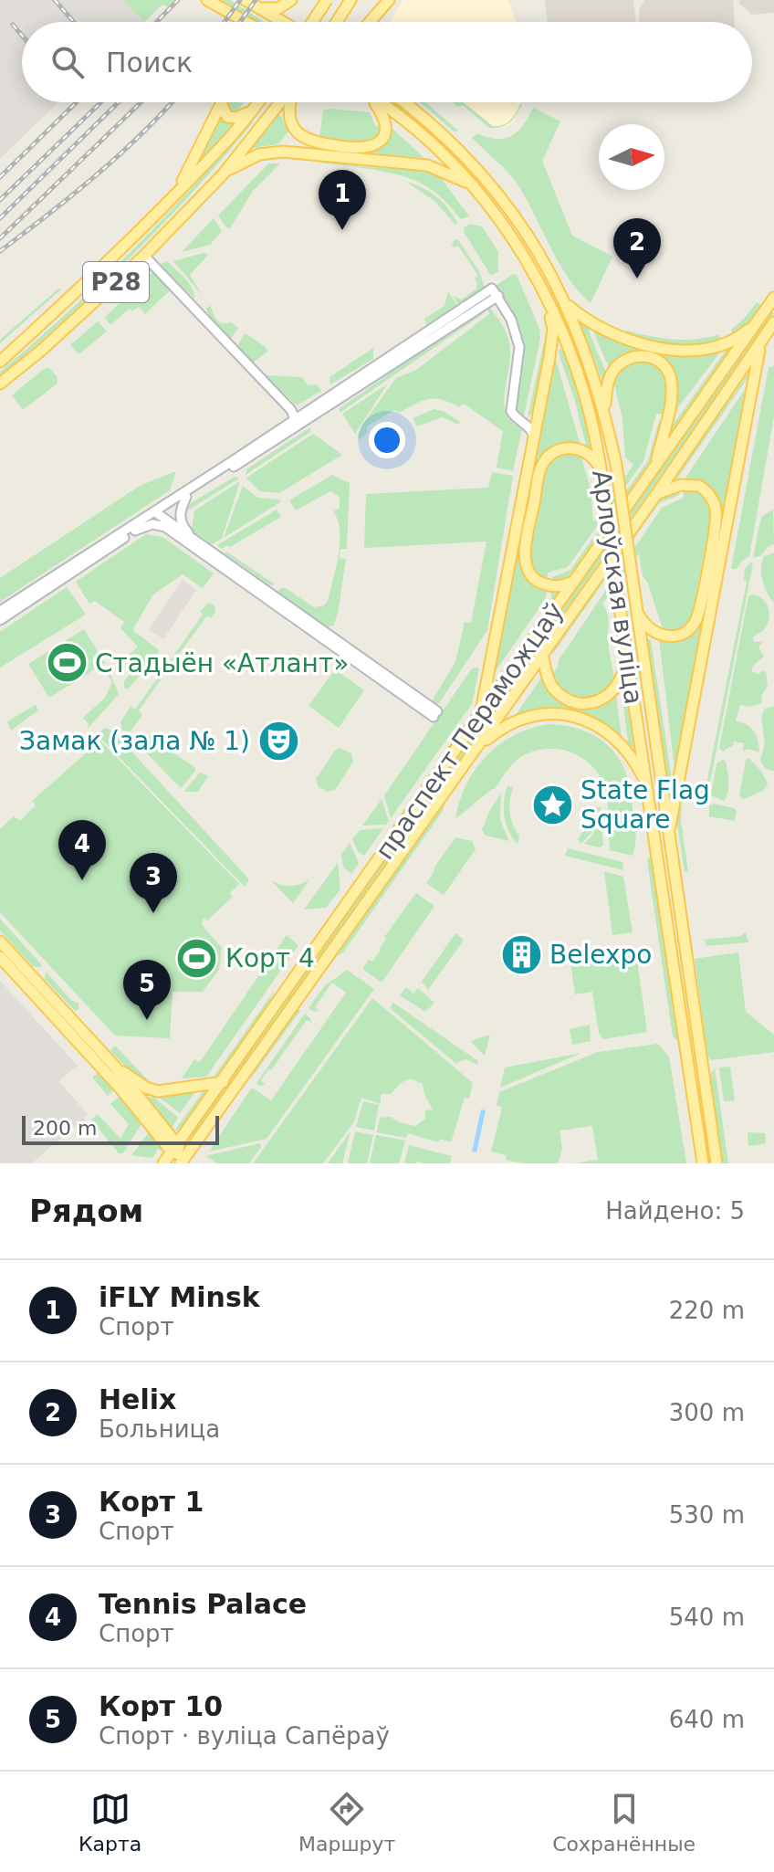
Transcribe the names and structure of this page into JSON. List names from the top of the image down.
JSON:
{
  "streets": {
    "main road": ["Р28", "Арлоўская вуліца", "праспект Пераможцаў"]
  },
  "places": {
    "sports": ["Стадыён «Атлант»", "Корт 4"],
    "theatre": ["Замак (зала № 1)"],
    "place": ["State Flag Square"],
    "building": ["Belexpo"]
  },
  "scale_bar": "200 m",
  "north": "right",
  "page": {
    "search": "Поиск",
    "pins": [
      "1",
      "2",
      "4",
      "3",
      "5"
    ],
    "scale": "200 m",
    "heading": ["Рядом", "Найдено: 5"],
    "list": [
      {
        "mark": "1",
        "name": "iFLY Minsk",
        "note": "Спорт",
        "value": "220 m"
      },
      {
        "mark": "2",
        "name": "Helix",
        "note": "Больница",
        "value": "300 m"
      },
      {
        "mark": "3",
        "name": "Корт 1",
        "note": "Спорт",
        "value": "530 m"
      },
      {
        "mark": "4",
        "name": "Tennis Palace",
        "note": "Спорт",
        "value": "540 m"
      },
      {
        "mark": "5",
        "name": "Корт 10",
        "note": "Спорт · вуліца Сапёраў",
        "value": "640 m"
      }
    ],
    "nav": ["Карта", "Маршрут", "Сохранённые"]
  }
}
